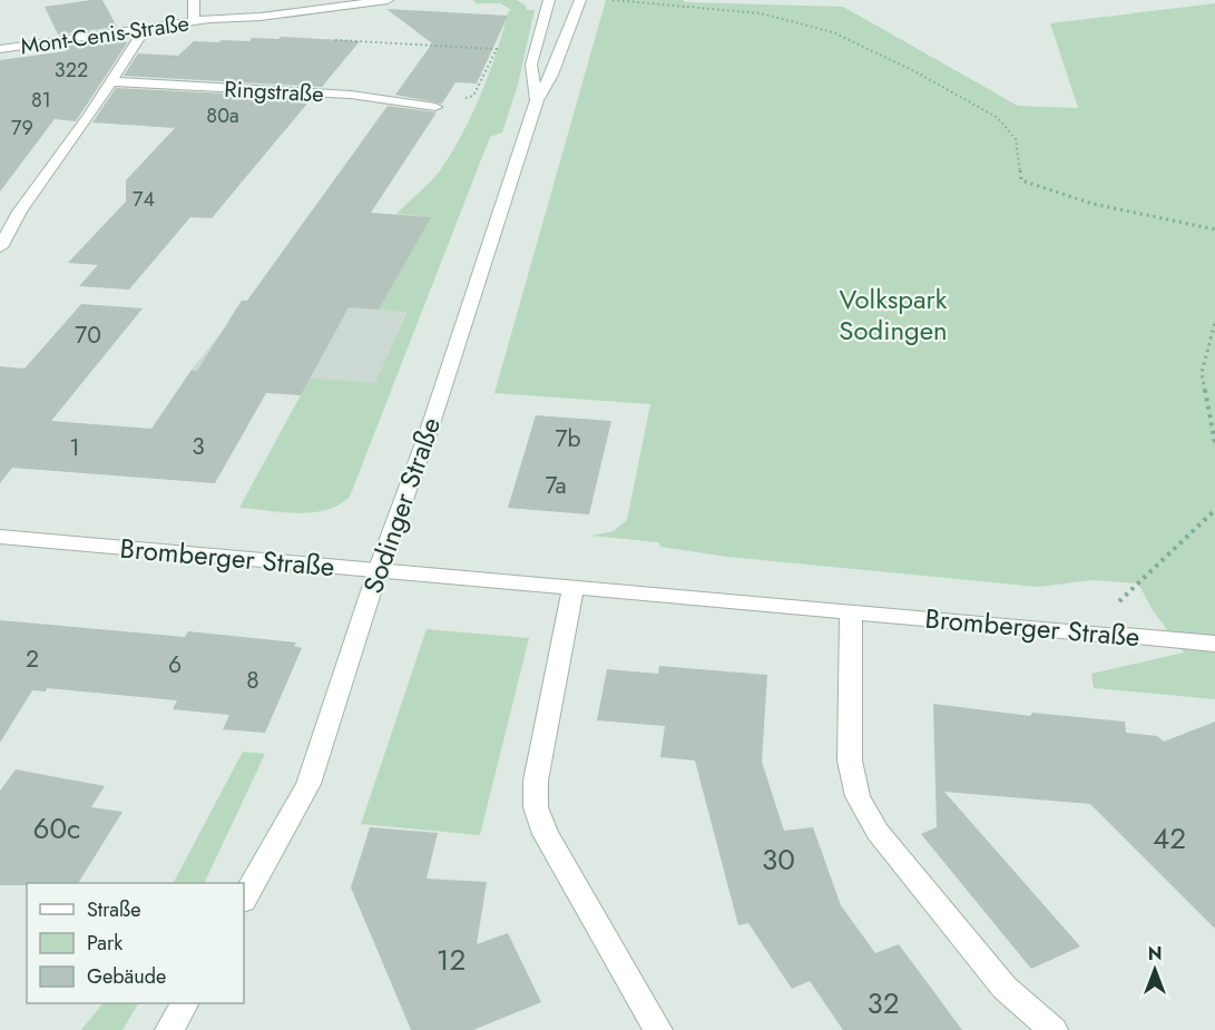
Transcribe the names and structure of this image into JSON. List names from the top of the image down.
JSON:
{
  "streets": {
    "street": [
      "Mont-Cenis-Straße",
      "Ringstraße",
      "Sodinger Straße",
      "Bromberger Straße"
    ]
  },
  "crossings": [
    ["Sodinger Straße", "Bromberger Straße"]
  ],
  "parks": ["Volkspark Sodingen"],
  "house_numbers": [
    "322",
    "81",
    "80a",
    "79",
    "74",
    "70",
    "7b",
    "3",
    "1",
    "7a",
    "2",
    "6",
    "8",
    "60c",
    "42",
    "30",
    "12",
    "32"
  ],
  "legend": ["Straße", "Park", "Gebäude"],
  "north": "top"
}
